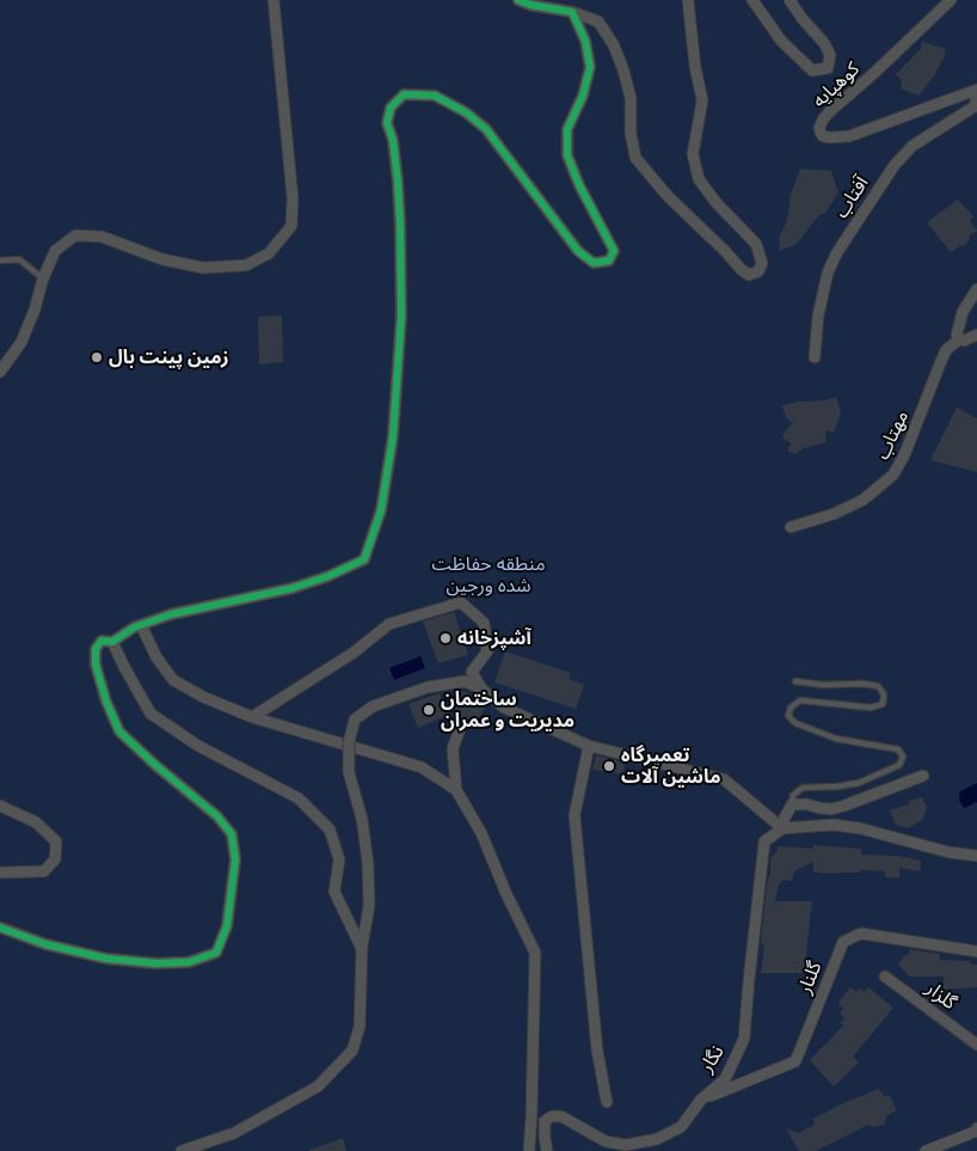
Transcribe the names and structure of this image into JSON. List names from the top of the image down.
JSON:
{
  "streets": {
    "street": [
      "کوهپایه",
      "آفتاب",
      "مهتاب",
      "گلنار",
      "گلزار",
      "نگار"
    ]
  },
  "crossings": [
    ["گلنار", "نگار"]
  ],
  "parks": ["منطقه حفاظت شده ورجین"],
  "places": [
    "زمین پینت بال",
    "آشپزخانه",
    "ساختمان مدیریت و عمران",
    "تعمیرگاه ماشین آلات"
  ]
}
